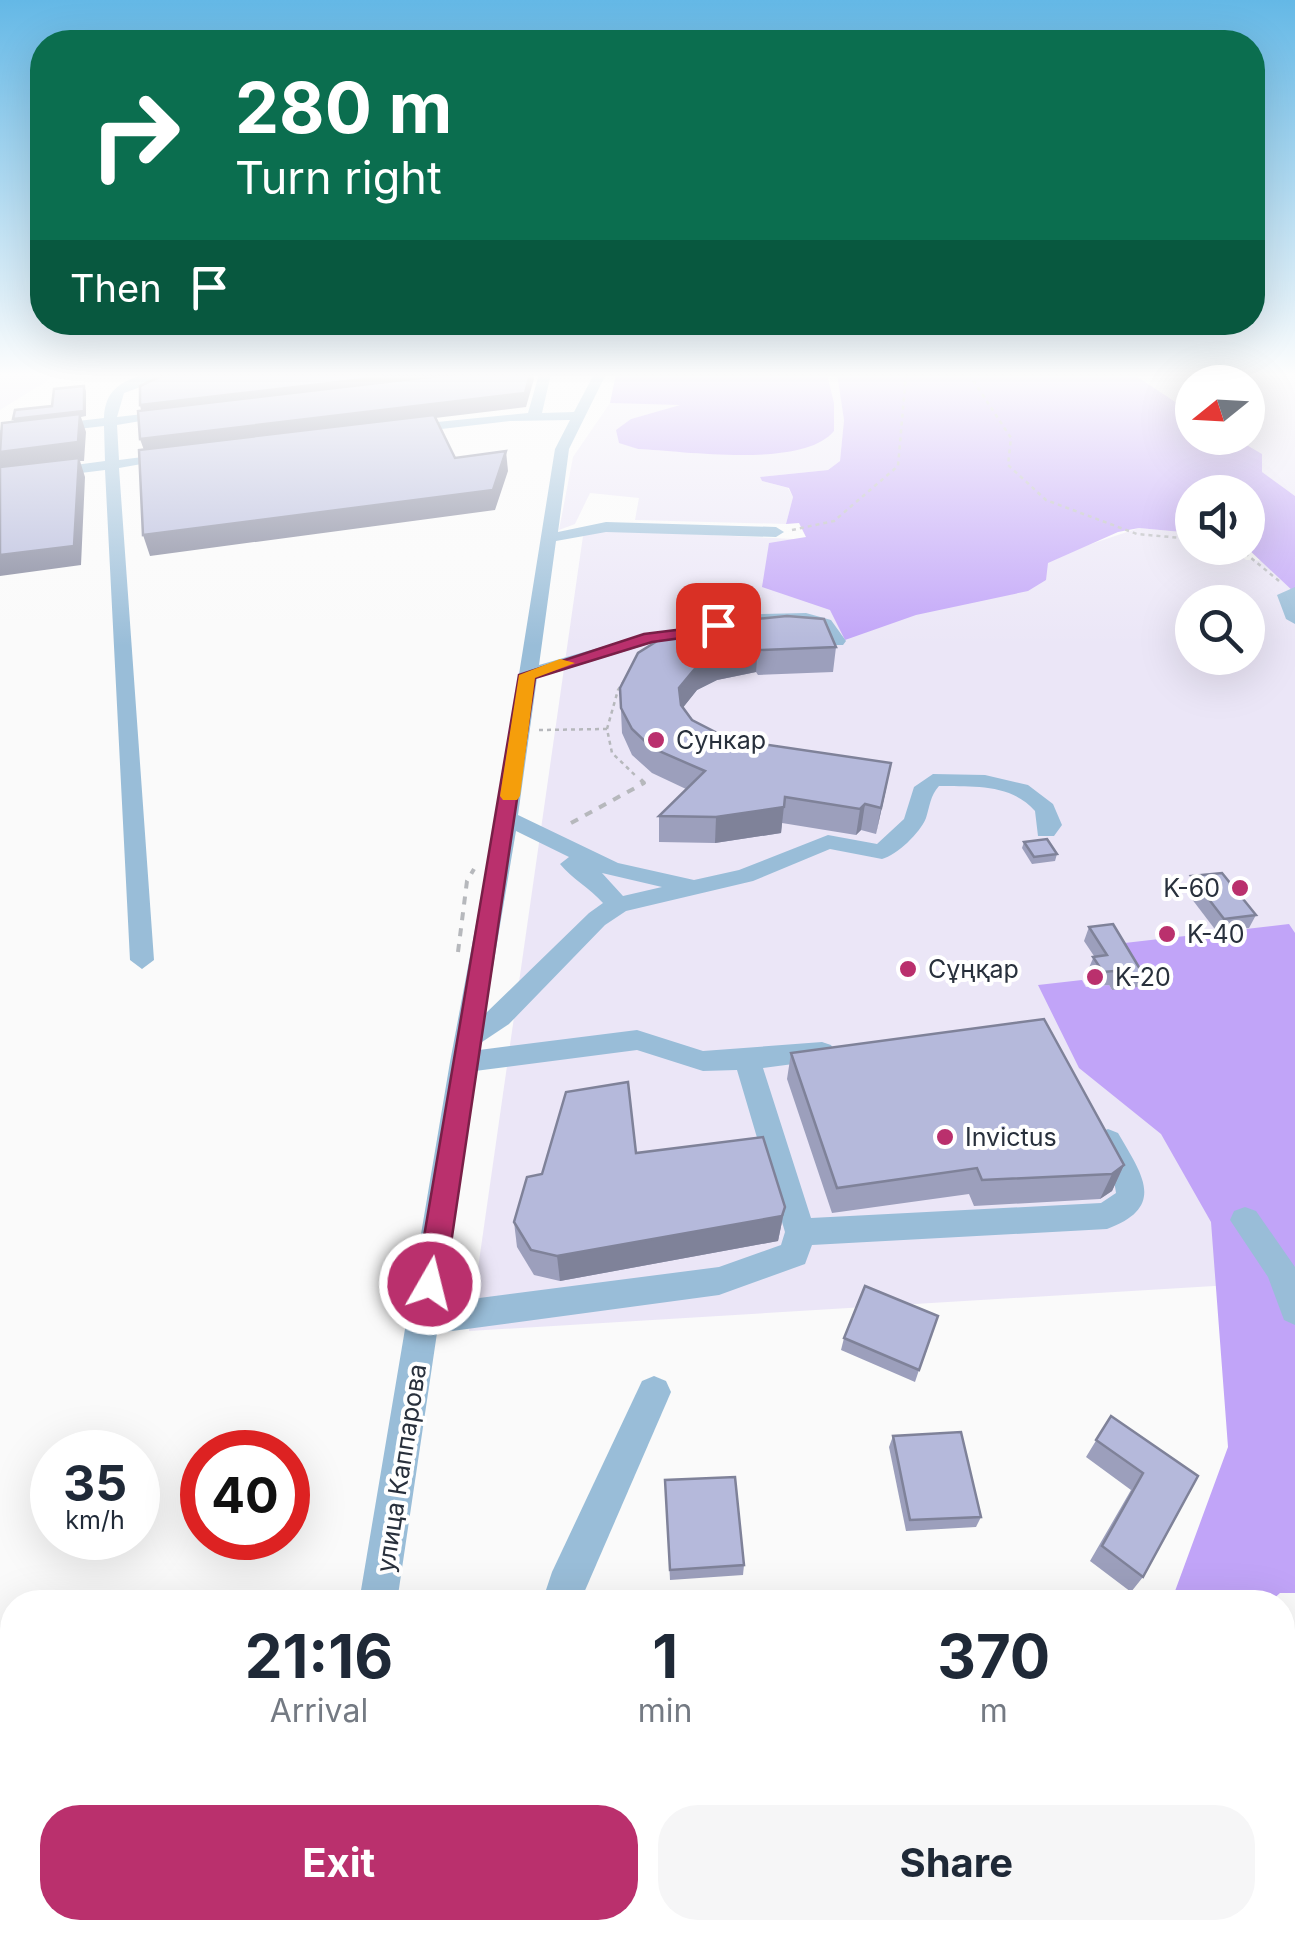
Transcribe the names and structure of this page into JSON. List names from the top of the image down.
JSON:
{
  "streets": {
    "street": ["улица Каппарова"]
  },
  "places": [
    "Сункар",
    "K-60",
    "K-40",
    "Сұңқар",
    "K-20",
    "Invictus"
  ],
  "north": "left",
  "page": {
    "turn": ["280 m", "Turn right"],
    "then": "Then",
    "speed": "35 km/h",
    "limit": "40",
    "eta": [
      "21:16",
      "Arrival",
      "1",
      "min",
      "370",
      "m"
    ],
    "buttons": ["Exit", "Share"]
  }
}
